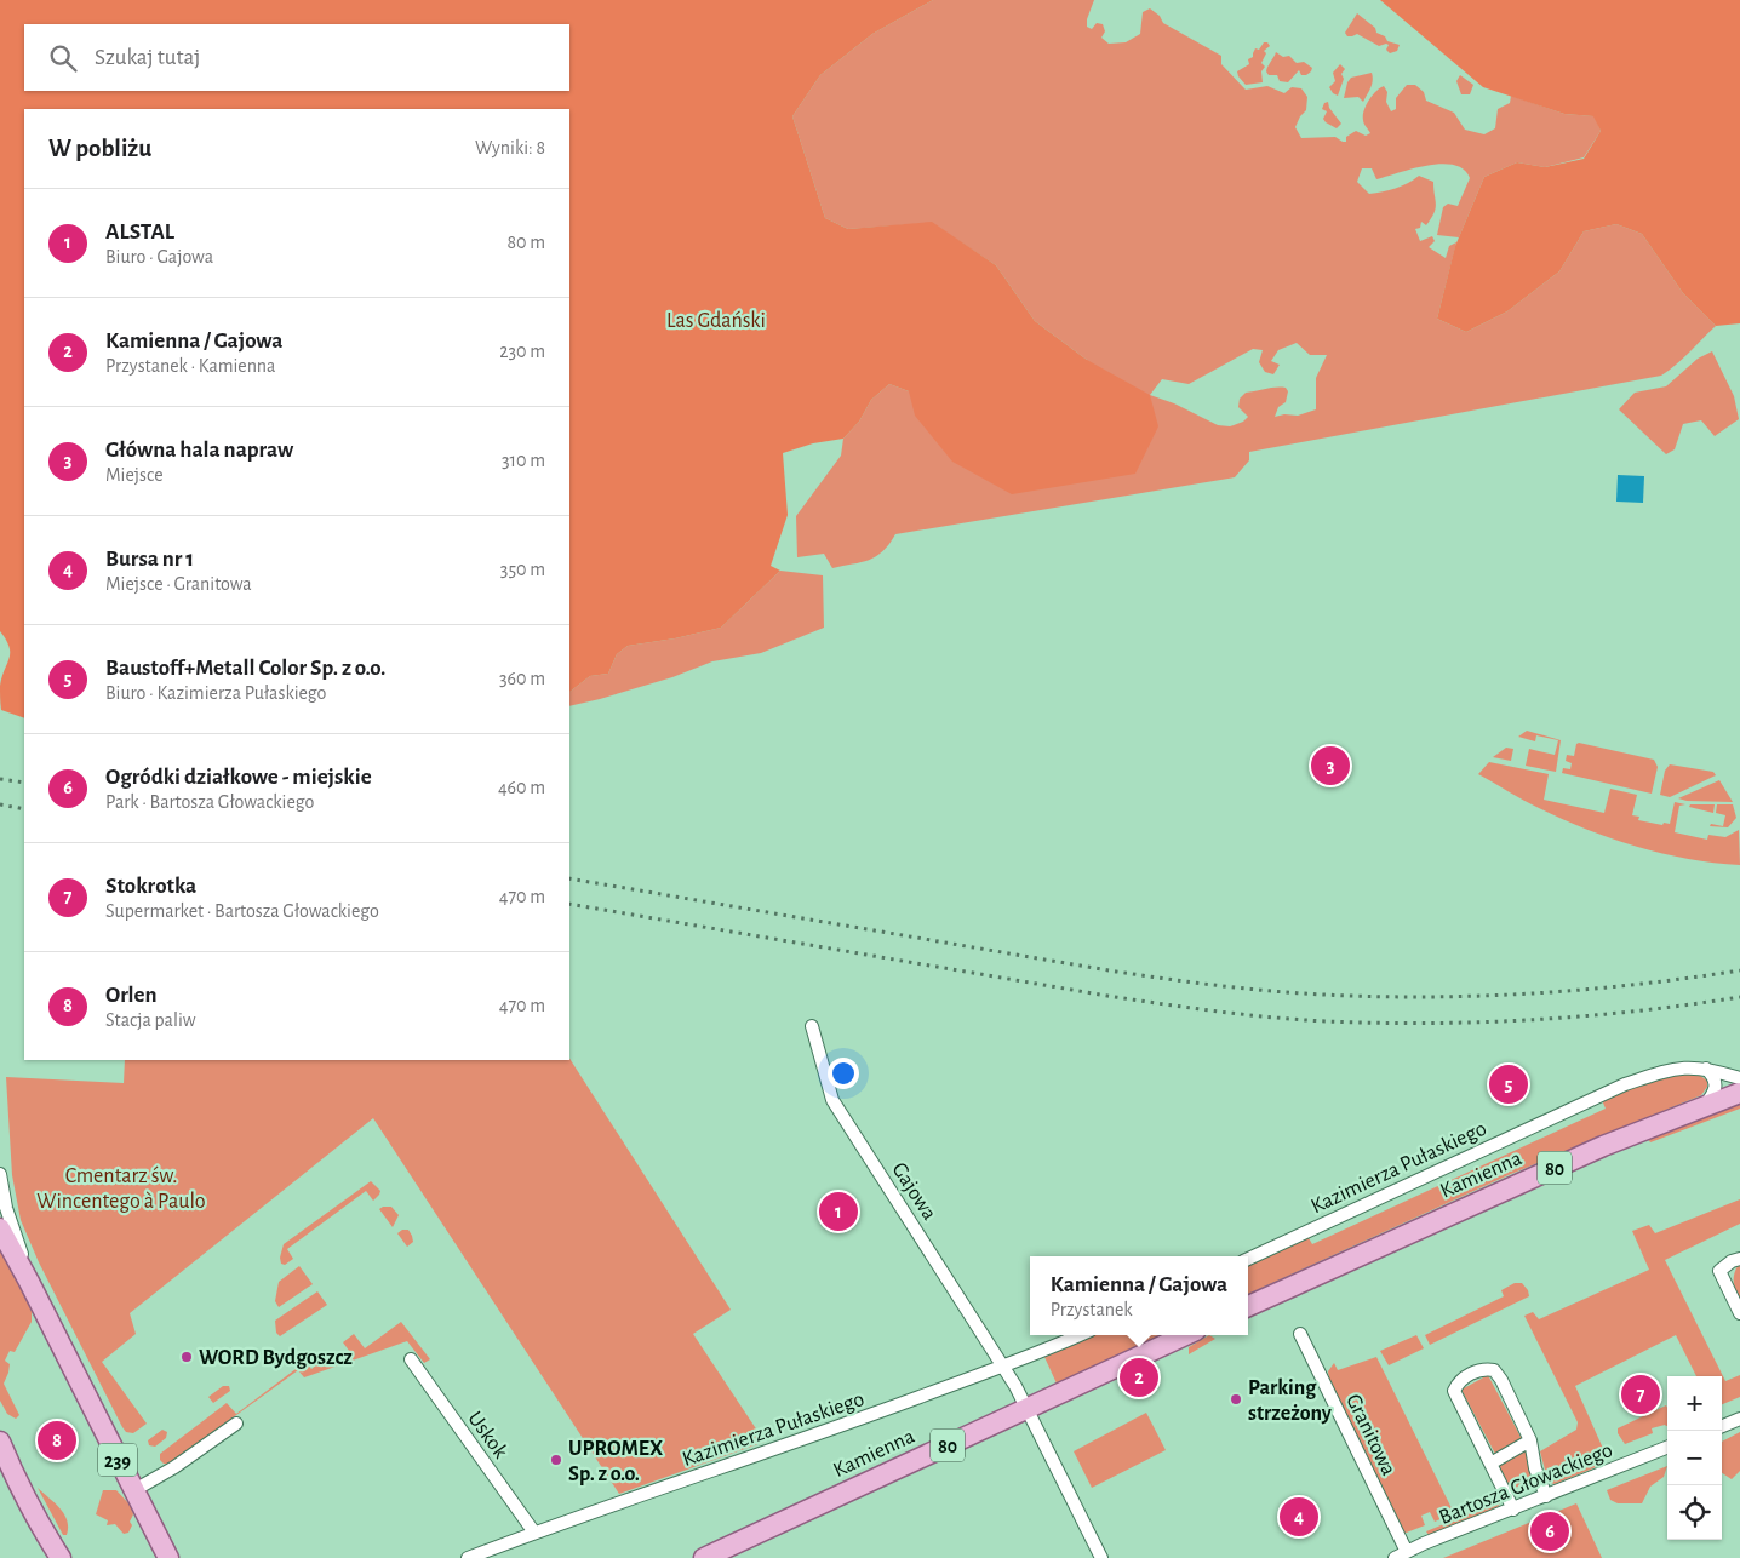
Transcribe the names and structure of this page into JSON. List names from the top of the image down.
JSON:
{
  "streets": {
    "main road": ["80", "Kamienna", "239"],
    "street": [
      "Kazimierza Pułaskiego",
      "Gajowa",
      "Uskok",
      "Granitowa",
      "Bartosza Głowackiego"
    ]
  },
  "crossings": [
    ["Kazimierza Pułaskiego", "Gajowa"],
    ["Kazimierza Pułaskiego", "Uskok"],
    ["Kamienna", "Gajowa"],
    ["Granitowa", "Bartosza Głowackiego"]
  ],
  "parks": ["Las Gdański", "Cmentarz św. Wincentego à Paulo"],
  "places": ["WORD Bydgoszcz", "Parking strzeżony", "UPROMEX Sp. z o.o."],
  "page": {
    "search": "Szukaj tutaj",
    "heading": ["W pobliżu", "Wyniki: 8"],
    "list": [
      {
        "mark": "1",
        "name": "ALSTAL",
        "note": "Biuro · Gajowa",
        "value": "80 m"
      },
      {
        "mark": "2",
        "name": "Kamienna / Gajowa",
        "note": "Przystanek · Kamienna",
        "value": "230 m"
      },
      {
        "mark": "3",
        "name": "Główna hala napraw",
        "note": "Miejsce",
        "value": "310 m"
      },
      {
        "mark": "4",
        "name": "Bursa nr 1",
        "note": "Miejsce · Granitowa",
        "value": "350 m"
      },
      {
        "mark": "5",
        "name": "Baustoff+Metall Color Sp. z o.o.",
        "note": "Biuro · Kazimierza Pułaskiego",
        "value": "360 m"
      },
      {
        "mark": "6",
        "name": "Ogródki działkowe - miejskie",
        "note": "Park · Bartosza Głowackiego",
        "value": "460 m"
      },
      {
        "mark": "7",
        "name": "Stokrotka",
        "note": "Supermarket · Bartosza Głowackiego",
        "value": "470 m"
      },
      {
        "mark": "8",
        "name": "Orlen",
        "note": "Stacja paliw",
        "value": "470 m"
      }
    ],
    "pins": [
      "3",
      "5",
      "1",
      "2",
      "7",
      "8",
      "4",
      "6"
    ],
    "popup": ["Kamienna / Gajowa", "Przystanek"],
    "map_buttons": ["+", "−"]
  }
}
